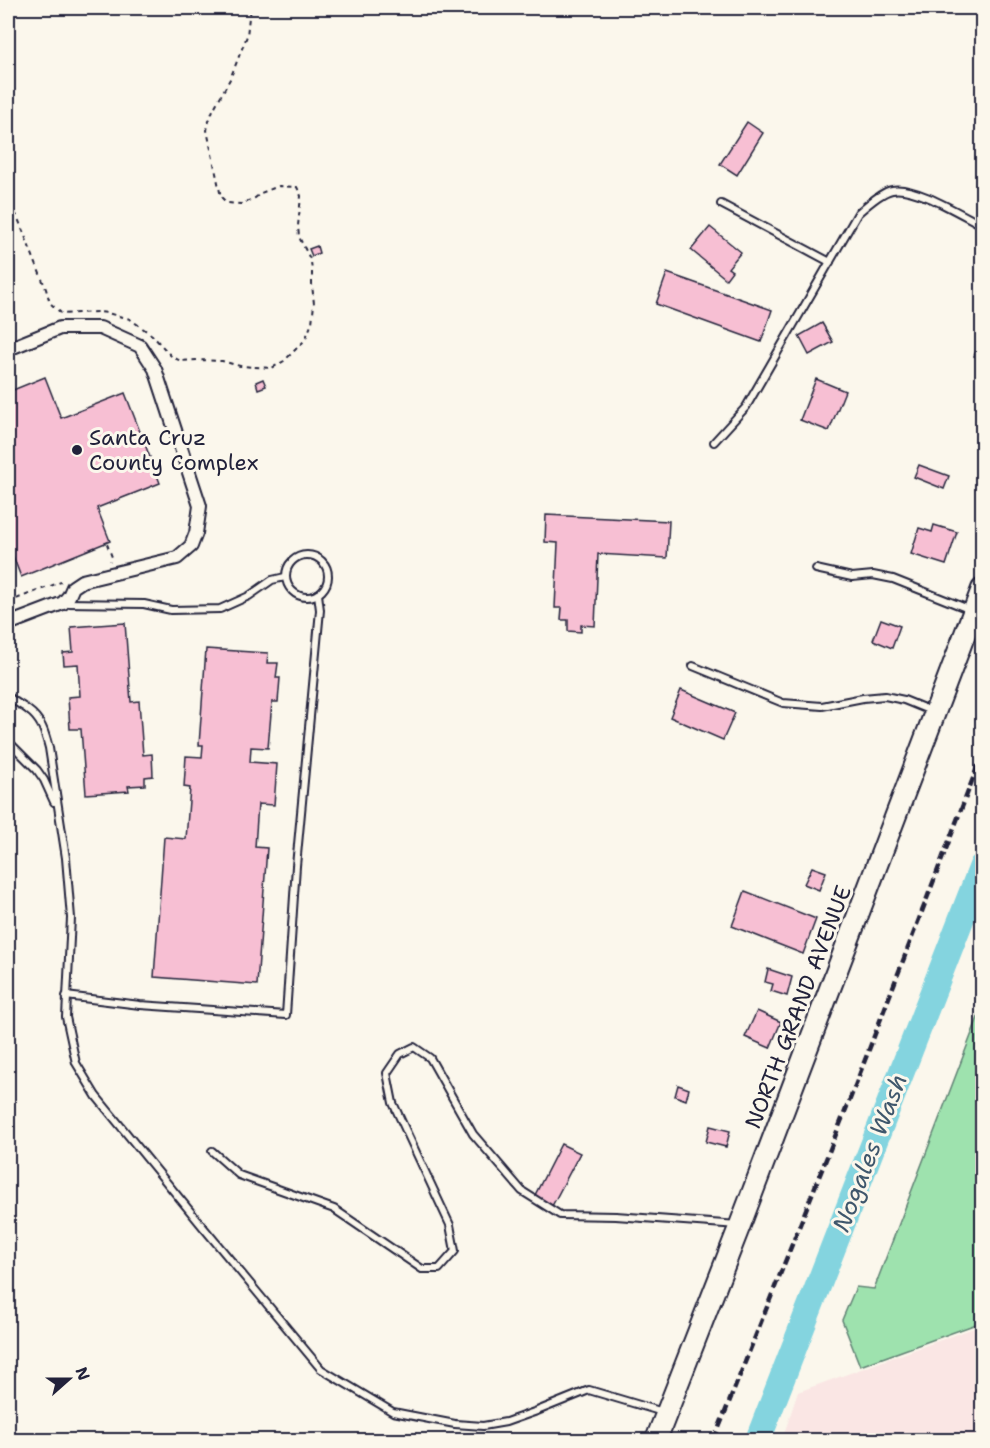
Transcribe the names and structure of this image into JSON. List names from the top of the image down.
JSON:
{
  "streets": {
    "main road": ["NORTH GRAND AVENUE"]
  },
  "water": ["Nogales Wash"],
  "places": ["Santa Cruz County Complex"],
  "north": "right"
}
